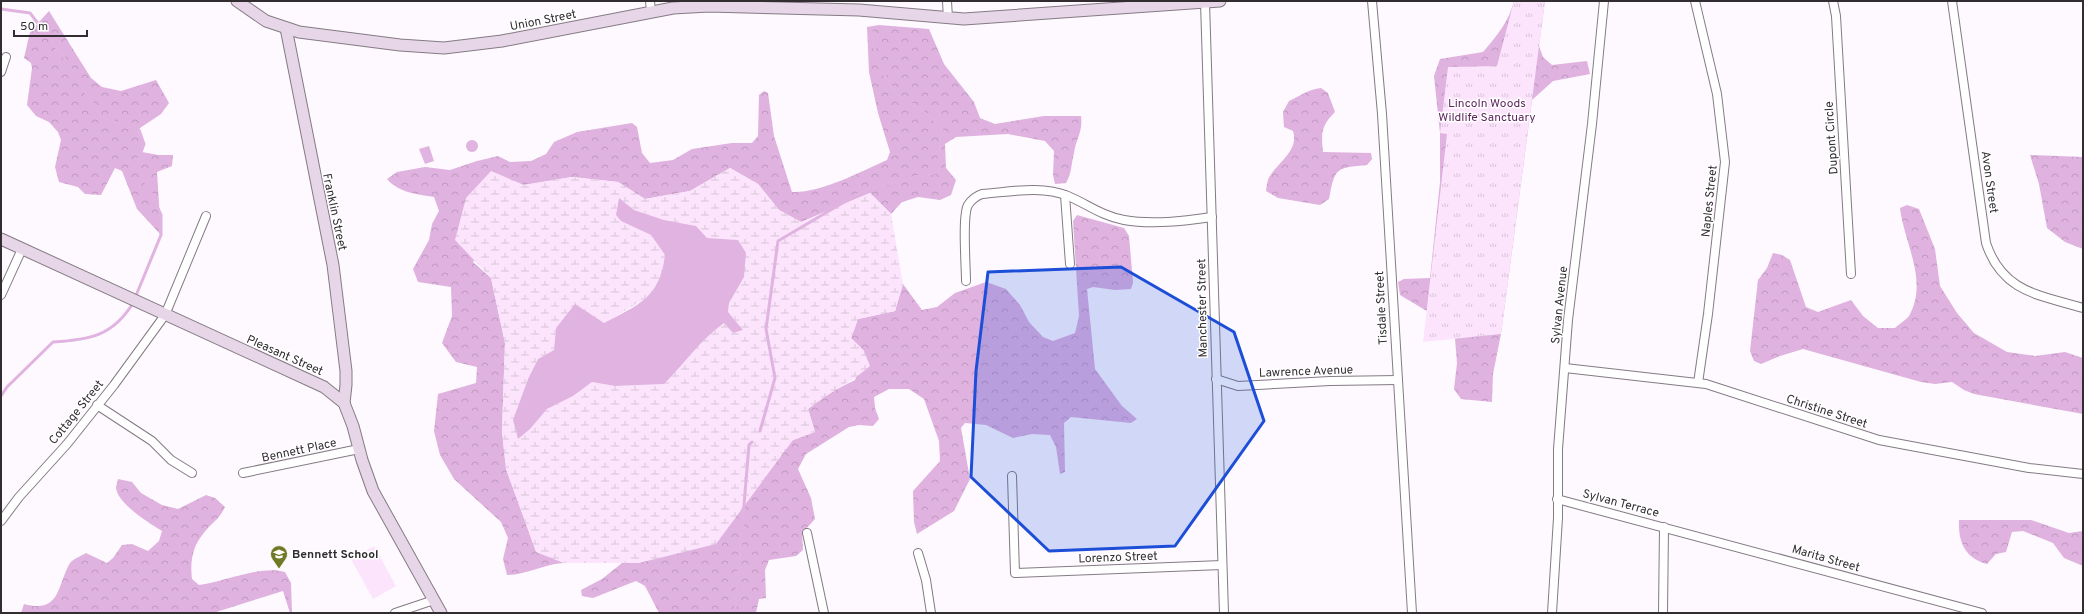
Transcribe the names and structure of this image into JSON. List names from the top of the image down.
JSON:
{
  "streets": {
    "street": [
      "Union Street",
      "Dupont Circle",
      "Avon Street",
      "Naples Street",
      "Franklin Street",
      "Sylvan Avenue",
      "Manchester Street",
      "Tisdale Street",
      "Pleasant Street",
      "Lawrence Avenue",
      "Christine Street",
      "Cottage Street",
      "Bennett Place",
      "Sylvan Terrace",
      "Lorenzo Street",
      "Marita Street"
    ]
  },
  "crossings": [
    ["Union Street", "Franklin Street"],
    ["Union Street", "Manchester Street"],
    ["Naples Street", "Christine Street"],
    ["Franklin Street", "Pleasant Street"],
    ["Sylvan Avenue", "Christine Street"],
    ["Sylvan Avenue", "Sylvan Terrace"],
    ["Manchester Street", "Lawrence Avenue"],
    ["Manchester Street", "Lorenzo Street"],
    ["Tisdale Street", "Lawrence Avenue"],
    ["Pleasant Street", "Cottage Street"],
    ["Pleasant Street", "Bennett Place"],
    ["Sylvan Terrace", "Marita Street"]
  ],
  "parks": ["Lincoln Woods Wildlife Sanctuary"],
  "places": {
    "school or university": ["Bennett School"]
  },
  "scale_bar": "50 m"
}
